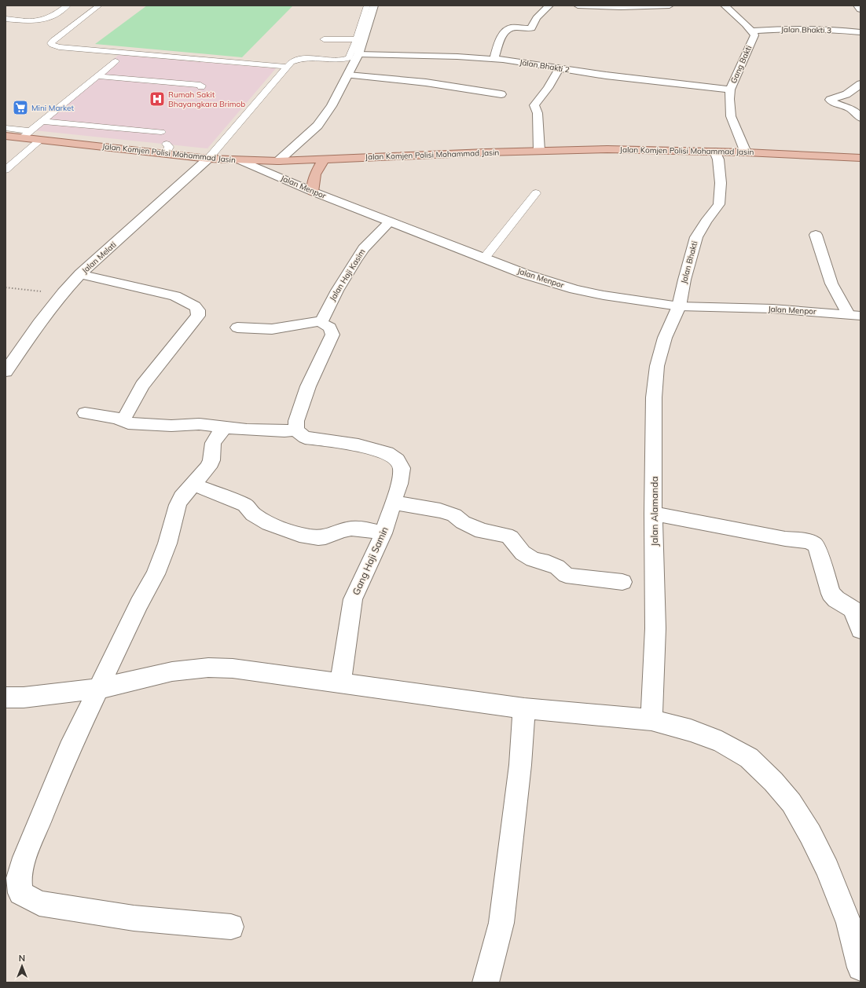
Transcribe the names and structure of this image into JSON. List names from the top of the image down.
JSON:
{
  "streets": {
    "main road": ["Jalan Komjen Polisi Mohammad Jasin"],
    "street": [
      "Jalan Bhakti 3",
      "Gang Bakti",
      "Jalan Bhakti 2",
      "Jalan Menpor",
      "Jalan Melati",
      "Jalan Bhakti",
      "Jalan Haji Kasim",
      "Jalan Alamanda",
      "Gang Haji Samin"
    ]
  },
  "crossings": [
    ["Jalan Bhakti 3", "Gang Bakti"],
    ["Gang Bakti", "Jalan Bhakti 2"],
    ["Gang Bakti", "Jalan Komjen Polisi Mohammad Jasin"],
    ["Jalan Komjen Polisi Mohammad Jasin", "Jalan Menpor"],
    ["Jalan Komjen Polisi Mohammad Jasin", "Jalan Melati"],
    ["Jalan Komjen Polisi Mohammad Jasin", "Jalan Bhakti"],
    ["Jalan Menpor", "Jalan Bhakti"],
    ["Jalan Menpor", "Jalan Haji Kasim"],
    ["Jalan Menpor", "Jalan Alamanda"],
    ["Jalan Bhakti", "Jalan Alamanda"]
  ],
  "places": {
    "hospital": ["Rumah Sakit Bhayangkara Brimob"],
    "supermarket": ["Mini Market"]
  },
  "north": "top"
}
